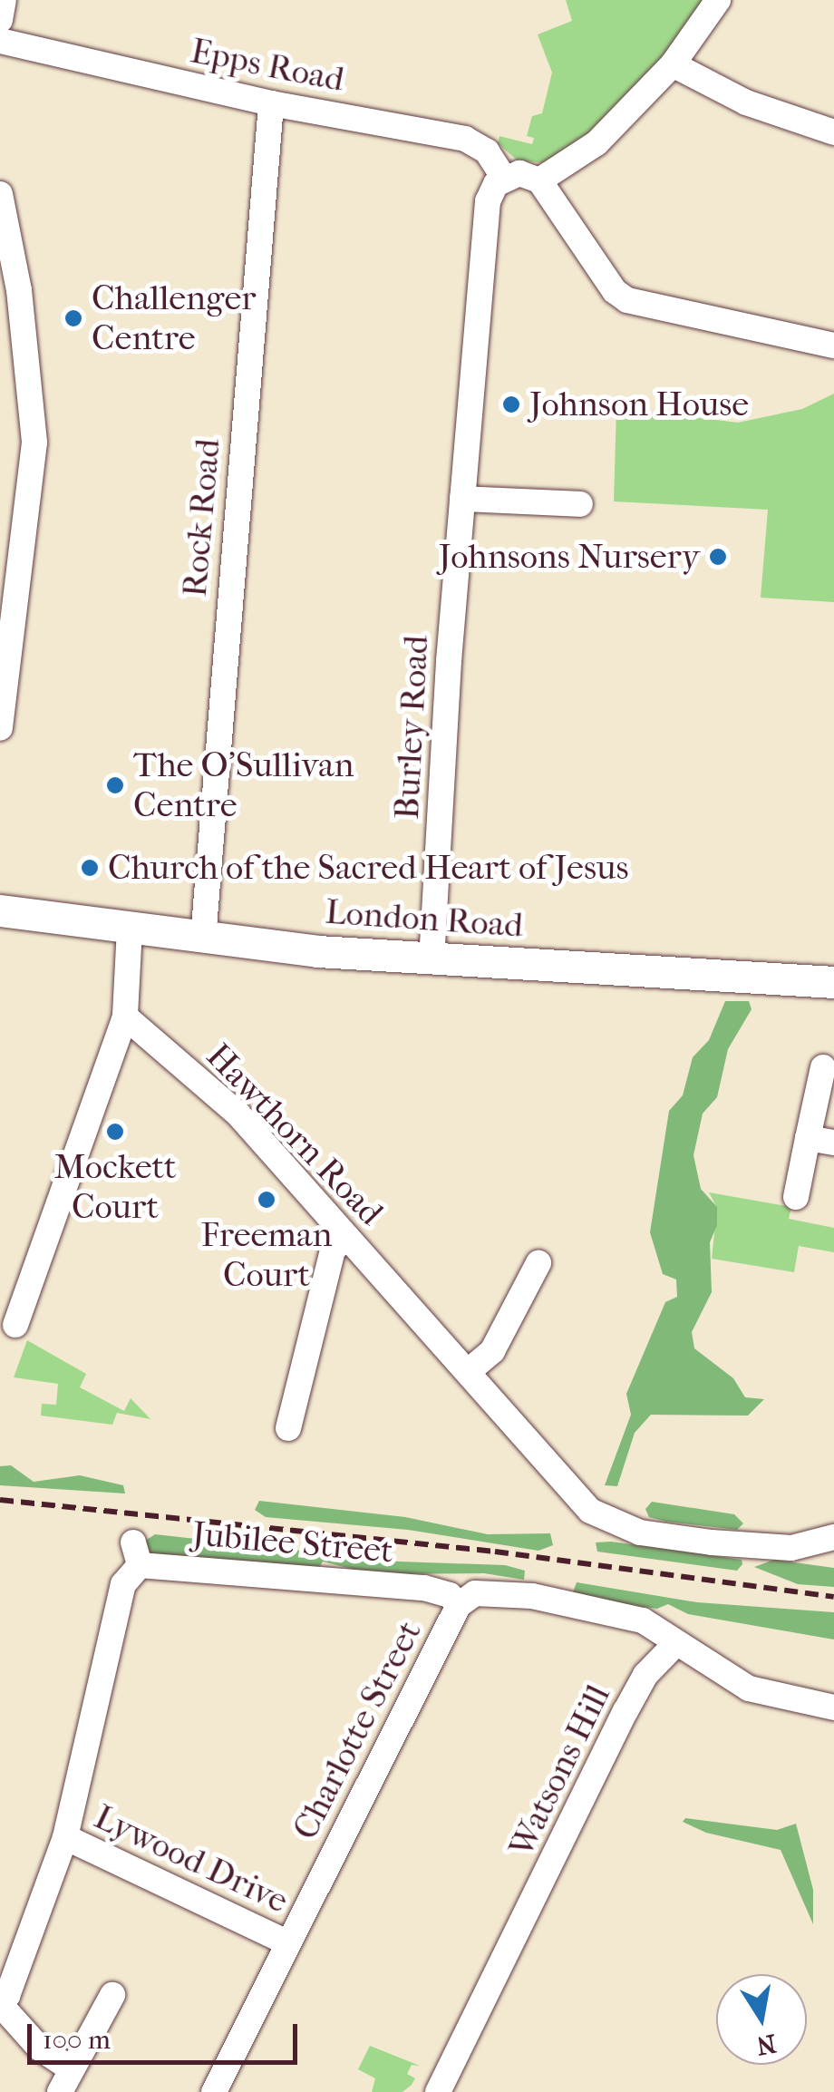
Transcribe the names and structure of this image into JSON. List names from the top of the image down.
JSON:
{
  "streets": {
    "main road": ["London Road"],
    "street": [
      "Epps Road",
      "Rock Road",
      "Burley Road",
      "Hawthorn Road",
      "Jubilee Street",
      "Charlotte Street",
      "Watsons Hill",
      "Lywood Drive"
    ]
  },
  "crossings": [
    ["Epps Road", "Rock Road"],
    ["Epps Road", "Burley Road"],
    ["Rock Road", "London Road"],
    ["Burley Road", "London Road"],
    ["Jubilee Street", "Charlotte Street"],
    ["Jubilee Street", "Lywood Drive"],
    ["Charlotte Street", "Watsons Hill"],
    ["Charlotte Street", "Lywood Drive"]
  ],
  "places": [
    "Challenger Centre",
    "Johnson House",
    "Johnsons Nursery",
    "The O'Sullivan Centre",
    "Church of the Sacred Heart of Jesus",
    "Mockett Court",
    "Freeman Court"
  ],
  "scale_bar": "100 m",
  "north": "bottom"
}
